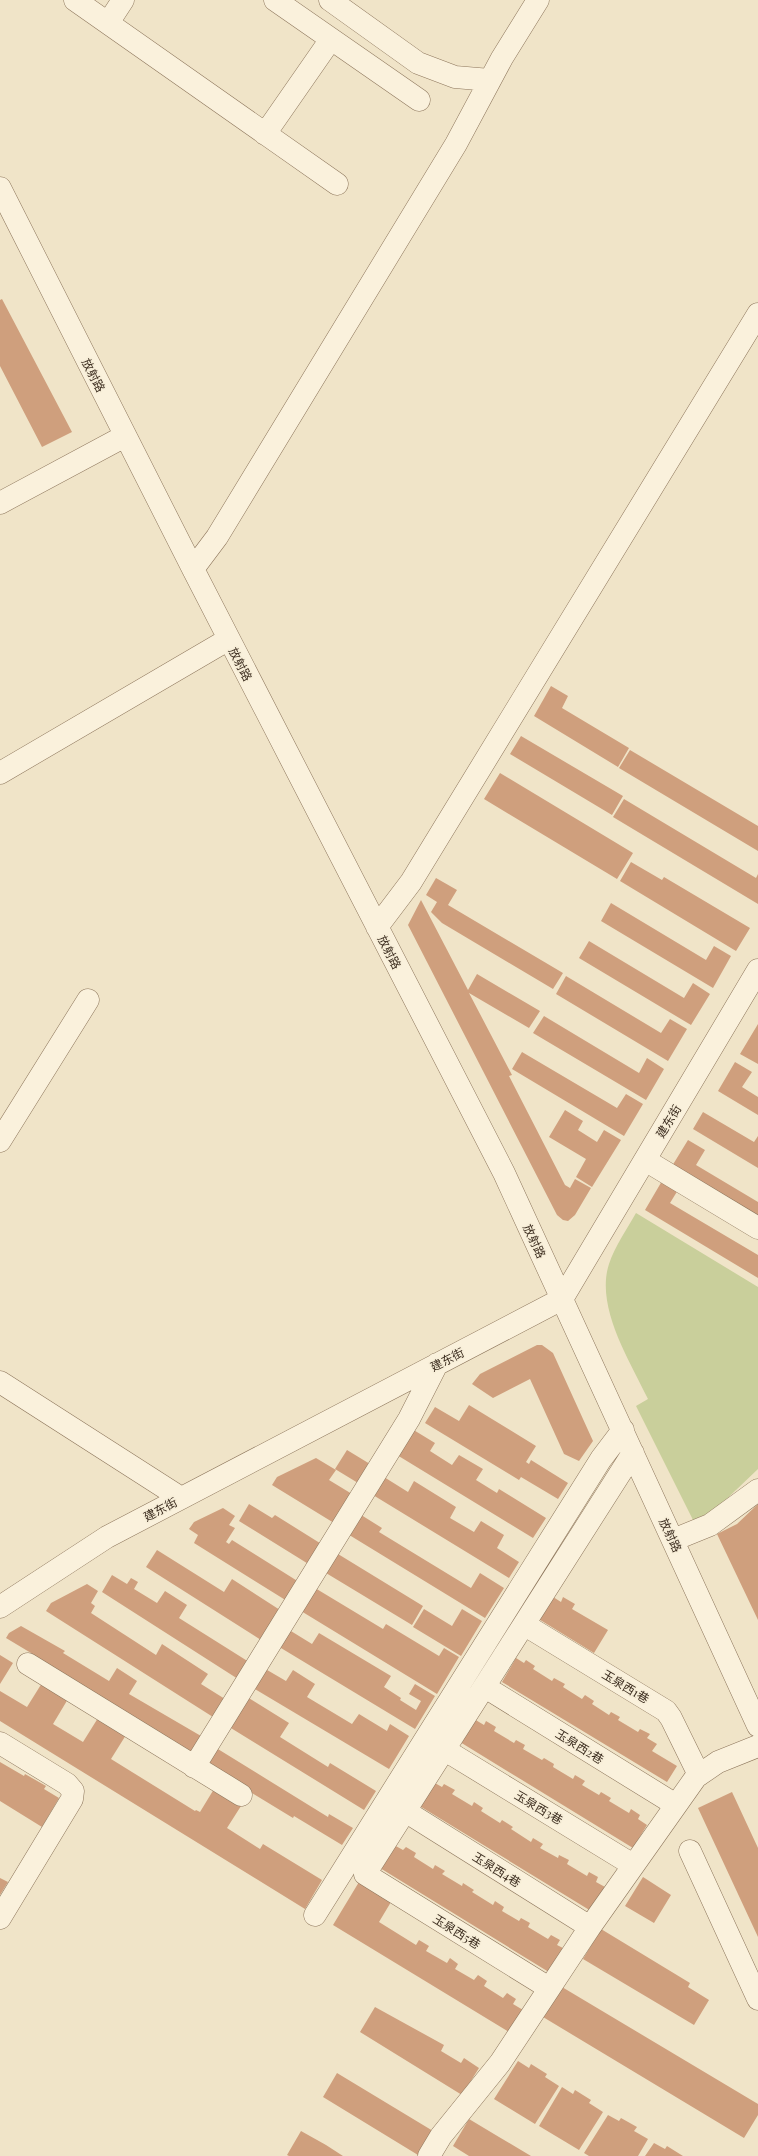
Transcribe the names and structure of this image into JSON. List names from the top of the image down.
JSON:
{
  "streets": {
    "street": [
      "放射路",
      "建东街",
      "玉泉西1巷",
      "玉泉西2巷",
      "玉泉西3巷",
      "玉泉西4巷",
      "玉泉西5巷"
    ]
  },
  "crossings": [
    ["放射路", "建东街"],
    ["玉泉西4巷", "玉泉西5巷"]
  ]
}
